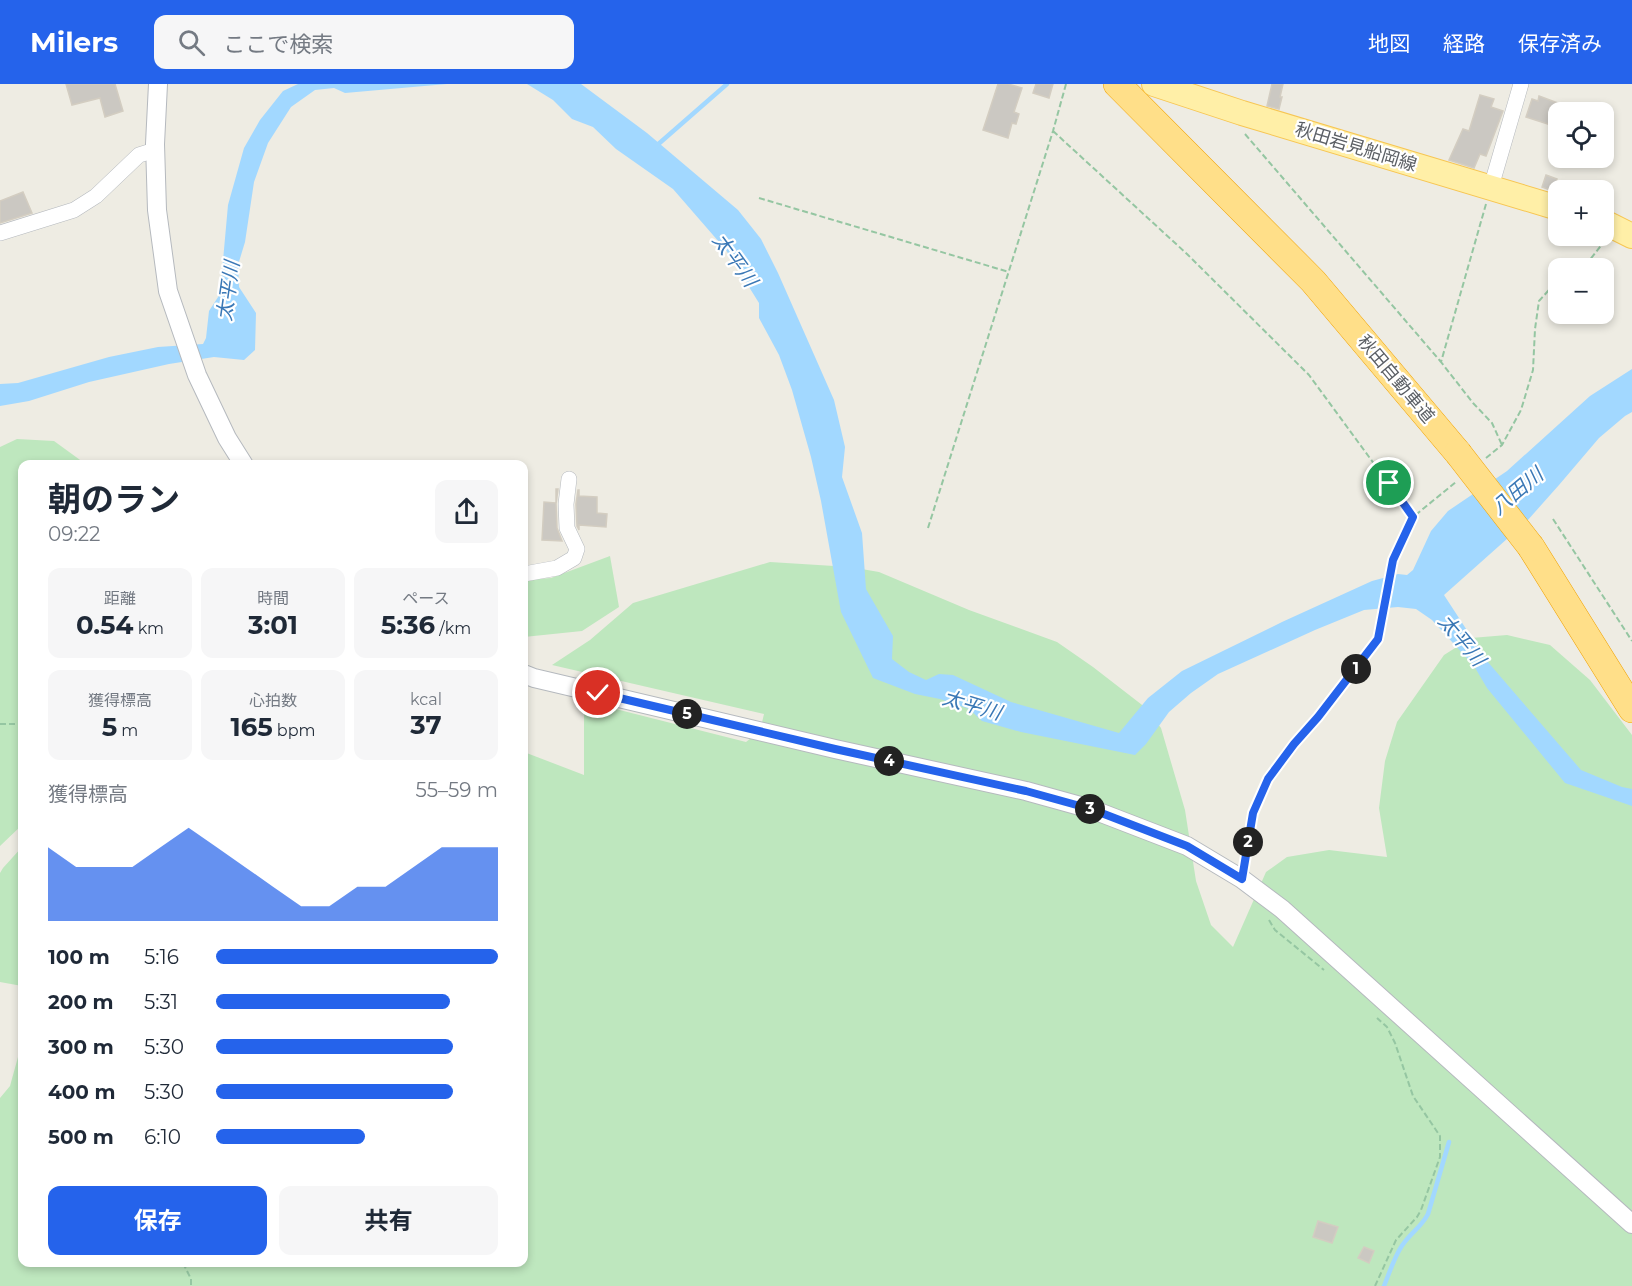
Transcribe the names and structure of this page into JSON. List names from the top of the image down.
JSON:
{
  "streets": {
    "highway": ["秋田自動車道"],
    "main road": ["秋田岩見船岡線"]
  },
  "water": ["太平川", "八田川"],
  "page": {
    "header": "Milers",
    "search": "ここで検索",
    "nav": ["地図", "経路", "保存済み"],
    "map_buttons": ["+", "−"],
    "heading": ["朝のラン", "09:22"],
    "stats": [
      ["距離", "0.54 km"],
      ["時間", "3:01"],
      ["ペース", "5:36 /km"],
      ["獲得標高", "5 m"],
      ["心拍数", "165 bpm"],
      ["kcal", "37"]
    ],
    "pins": [
      "1",
      "5",
      "4",
      "3",
      "2"
    ],
    "chart": ["獲得標高", "55–59 m"],
    "list": [
      {
        "name": "100 m",
        "note": "5:16"
      },
      {
        "name": "200 m",
        "note": "5:31"
      },
      {
        "name": "300 m",
        "note": "5:30"
      },
      {
        "name": "400 m",
        "note": "5:30"
      },
      {
        "name": "500 m",
        "note": "6:10"
      }
    ],
    "buttons": ["保存", "共有"]
  }
}
